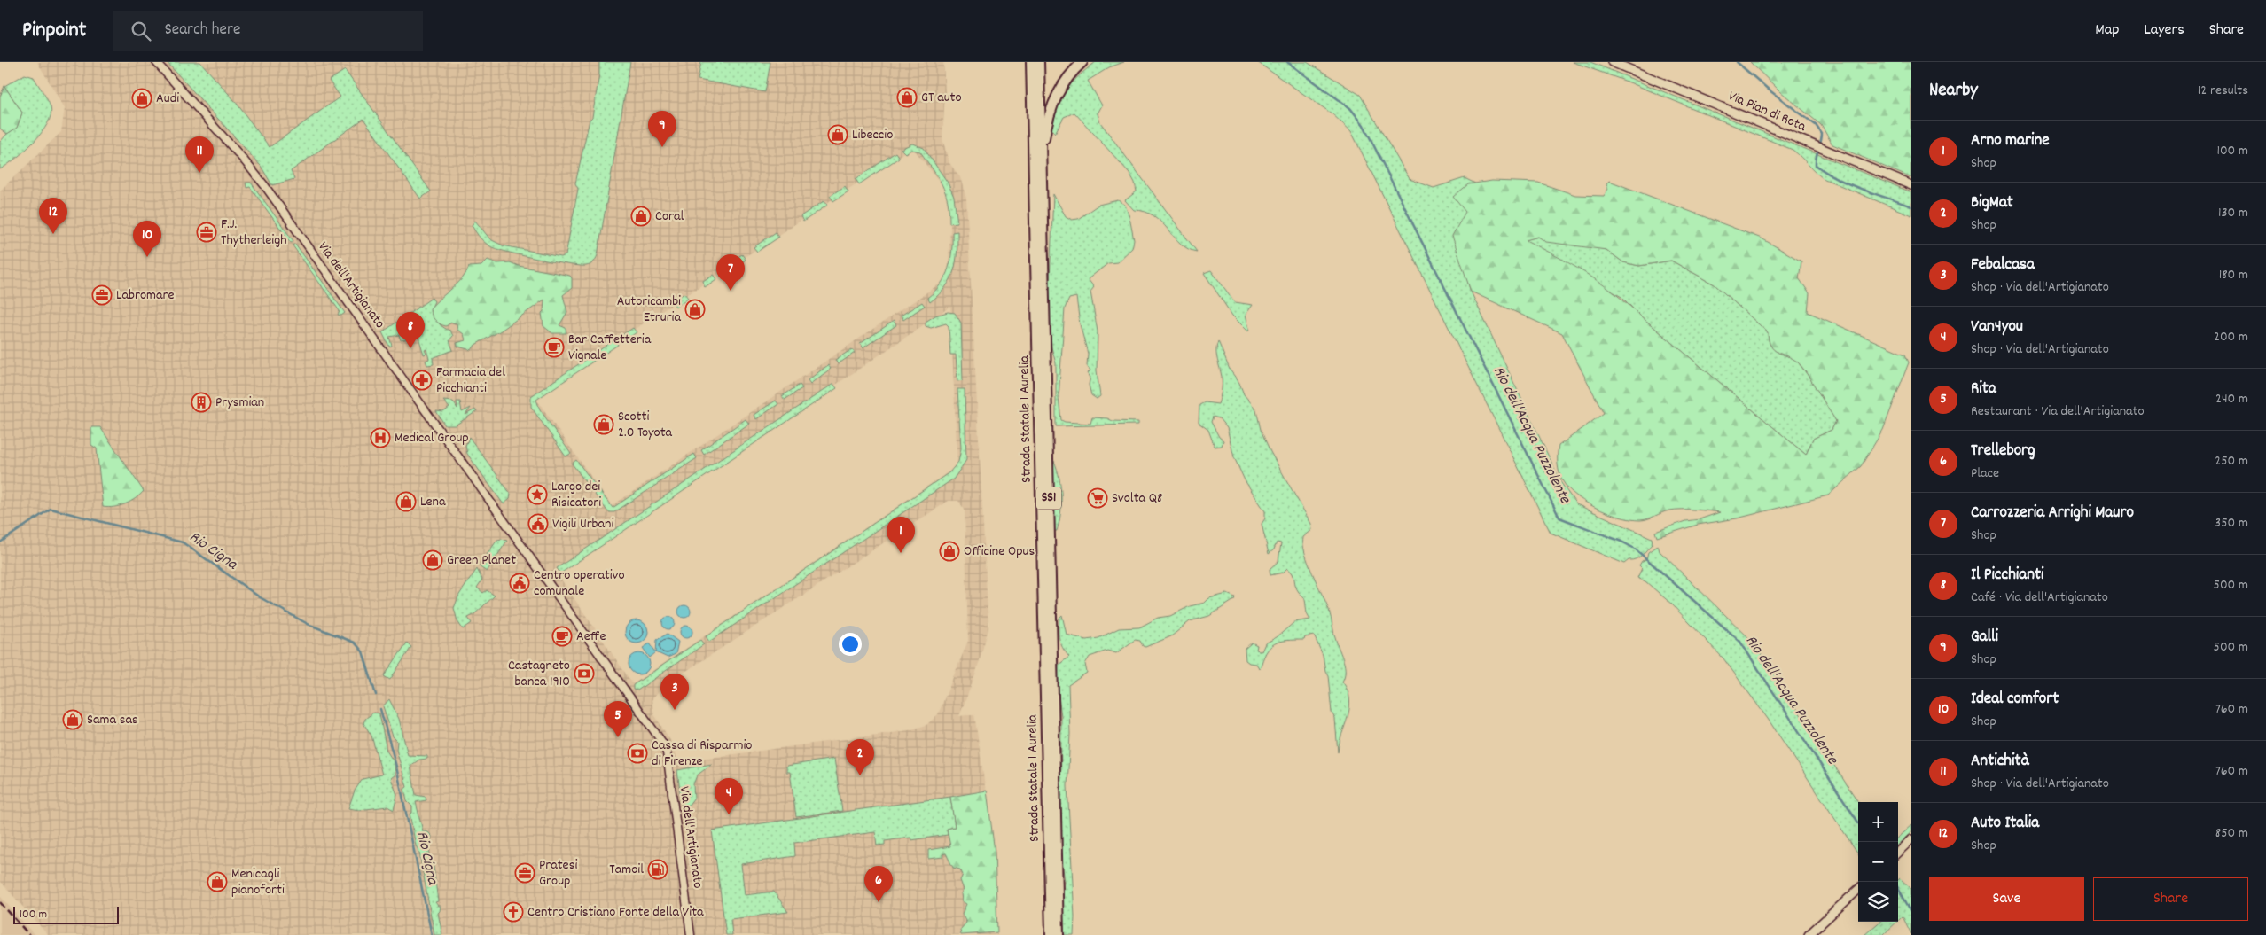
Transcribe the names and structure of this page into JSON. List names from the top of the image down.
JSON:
{
  "streets": {
    "highway": ["Strada Statale 1 Aurelia", "SS1"],
    "main road": ["Via Pian di Rota"],
    "street": ["Via dell'Artigianato"]
  },
  "water": ["Rio dell'Acqua Puzzolente", "Rio Cigna"],
  "places": {
    "shop": [
      "GT auto",
      "Audi",
      "Libeccio",
      "Coral",
      "Autoricambi Etruria",
      "Scotti 2.0 Toyota",
      "Lena",
      "Officine Opus",
      "Green Planet",
      "Sama sas",
      "Menicagli pianoforti"
    ],
    "office": ["F.J. Thytherleigh", "Labromare", "Pratesi Group"],
    "cafe": ["Bar Caffetteria Vignale", "Aeffe"],
    "pharmacy": ["Farmacia del Picchianti"],
    "building": ["Prysmian"],
    "hospital": ["Medical Group"],
    "place": ["Largo dei Risicatori"],
    "supermarket": ["Svolta Q8"],
    "public building": ["Vigili Urbani", "Centro operativo comunale"],
    "bank": ["Castagneto banca 1910", "Cassa di Risparmio di Firenze"],
    "fuel station": ["Tamoil"],
    "church": ["Centro Cristiano Fonte della Vita"]
  },
  "scale_bar": "100 m",
  "page": {
    "header": "Pinpoint",
    "search": "Search here",
    "nav": ["Map", "Layers", "Share"],
    "heading": ["Nearby", "12 results"],
    "pins": [
      "9",
      "11",
      "12",
      "10",
      "7",
      "8",
      "1",
      "3",
      "5",
      "2",
      "4",
      "6"
    ],
    "list": [
      {
        "mark": "1",
        "name": "Arno marine",
        "note": "Shop",
        "value": "100 m"
      },
      {
        "mark": "2",
        "name": "BigMat",
        "note": "Shop",
        "value": "130 m"
      },
      {
        "mark": "3",
        "name": "Febalcasa",
        "note": "Shop · Via dell'Artigianato",
        "value": "180 m"
      },
      {
        "mark": "4",
        "name": "Van4you",
        "note": "Shop · Via dell'Artigianato",
        "value": "200 m"
      },
      {
        "mark": "5",
        "name": "Rita",
        "note": "Restaurant · Via dell'Artigianato",
        "value": "240 m"
      },
      {
        "mark": "6",
        "name": "Trelleborg",
        "note": "Place",
        "value": "250 m"
      },
      {
        "mark": "7",
        "name": "Carrozzeria Arrighi Mauro",
        "note": "Shop",
        "value": "350 m"
      },
      {
        "mark": "8",
        "name": "Il Picchianti",
        "note": "Café · Via dell'Artigianato",
        "value": "500 m"
      },
      {
        "mark": "9",
        "name": "Galli",
        "note": "Shop",
        "value": "500 m"
      },
      {
        "mark": "10",
        "name": "Ideal comfort",
        "note": "Shop",
        "value": "760 m"
      },
      {
        "mark": "11",
        "name": "Antichità",
        "note": "Shop · Via dell'Artigianato",
        "value": "760 m"
      },
      {
        "mark": "12",
        "name": "Auto Italia",
        "note": "Shop",
        "value": "850 m"
      }
    ],
    "map_buttons": ["+", "−"],
    "buttons": ["Save", "Share"],
    "scale": "100 m"
  }
}
